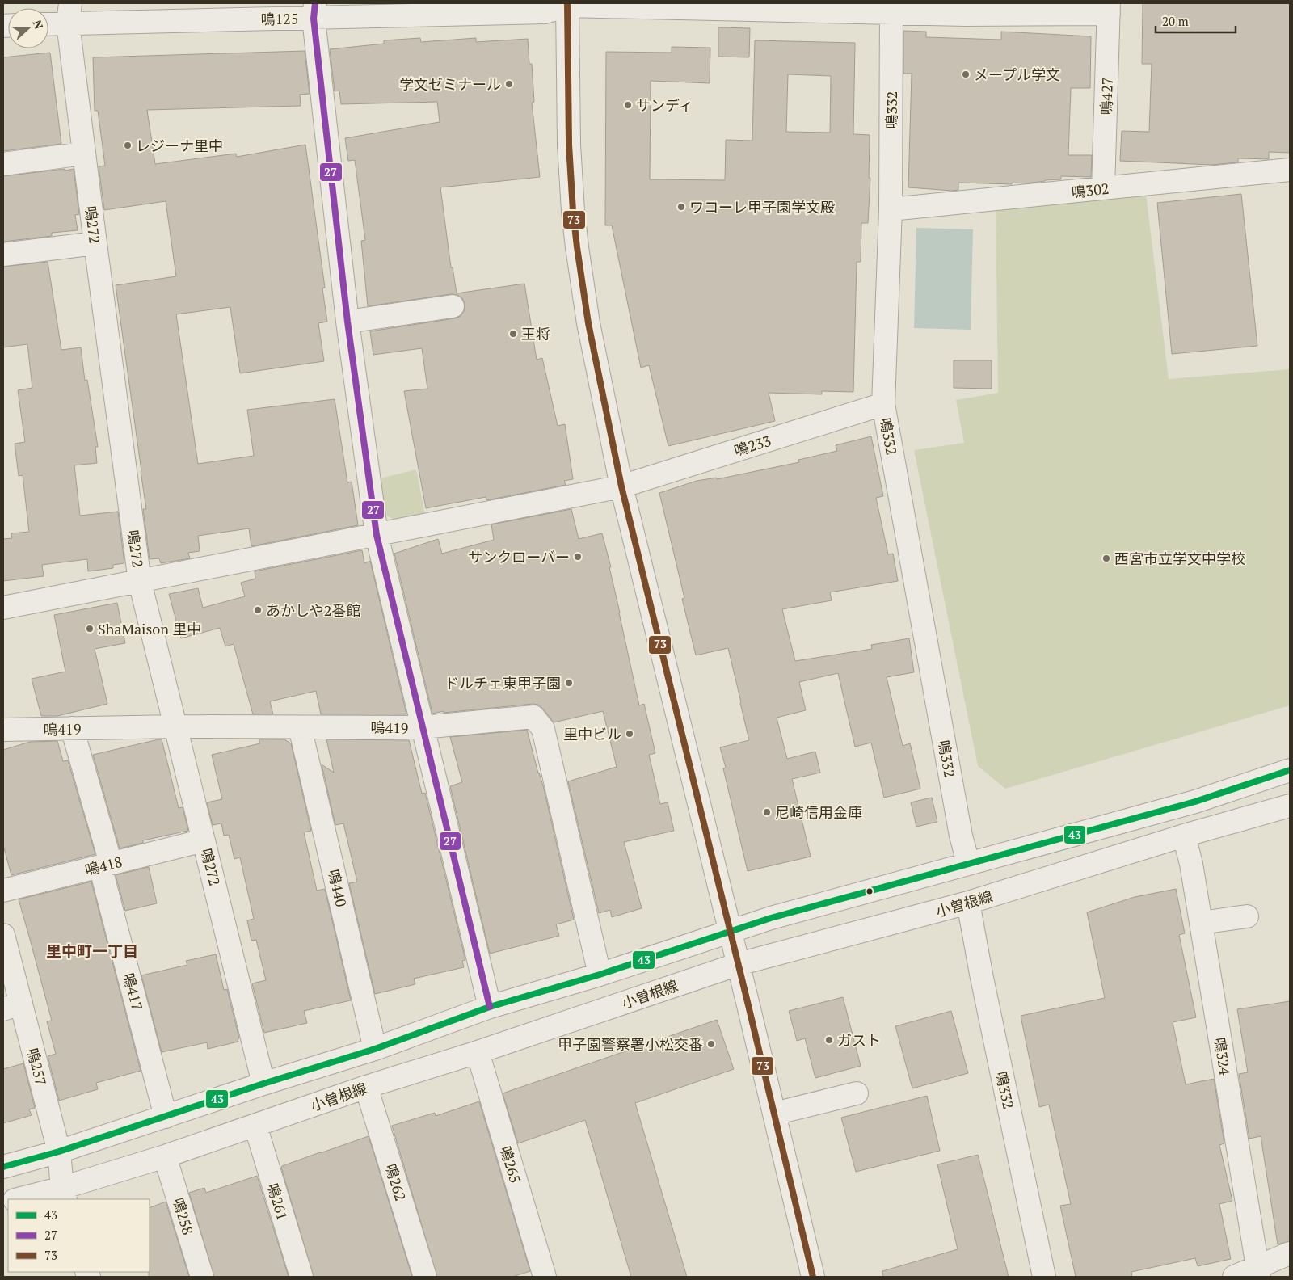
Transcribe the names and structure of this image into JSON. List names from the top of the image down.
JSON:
{
  "streets": {
    "street": [
      "鳴125",
      "鳴427",
      "鳴332",
      "鳴302",
      "鳴272",
      "鳴233",
      "鳴419",
      "鳴418",
      "鳴440",
      "小曽根線",
      "鳴417",
      "鳴324",
      "鳴257",
      "鳴265",
      "鳴262",
      "鳴261",
      "鳴258"
    ]
  },
  "crossings": [
    ["鳴125", "鳴427"],
    ["鳴125", "鳴332"],
    ["鳴125", "鳴272"],
    ["鳴427", "鳴302"],
    ["鳴332", "鳴302"],
    ["鳴332", "鳴233"],
    ["鳴332", "小曽根線"],
    ["鳴272", "鳴233"],
    ["鳴272", "鳴419"],
    ["鳴272", "鳴418"],
    ["鳴419", "鳴440"],
    ["鳴419", "鳴417"],
    ["鳴418", "鳴417"],
    ["小曽根線", "鳴324"],
    ["小曽根線", "鳴257"],
    ["小曽根線", "鳴265"],
    ["小曽根線", "鳴262"],
    ["小曽根線", "鳴261"],
    ["小曽根線", "鳴258"]
  ],
  "districts": ["里中町一丁目"],
  "places": [
    "メープル学文",
    "学文ゼミナール",
    "サンディ",
    "レジーナ里中",
    "ワコーレ甲子園学文殿",
    "王将",
    "サンクローバー",
    "西宮市立学文中学校",
    "あかしや2番館",
    "ShaMaison 里中",
    "ドルチェ東甲子園",
    "里中ビル",
    "尼崎信用金庫",
    "ガスト",
    "甲子園警察署小松交番"
  ],
  "lines": ["transit line 27", "transit line 73", "transit line 43"],
  "legend": ["43", "27", "73"],
  "scale_bar": "20 m",
  "north": "right"
}
